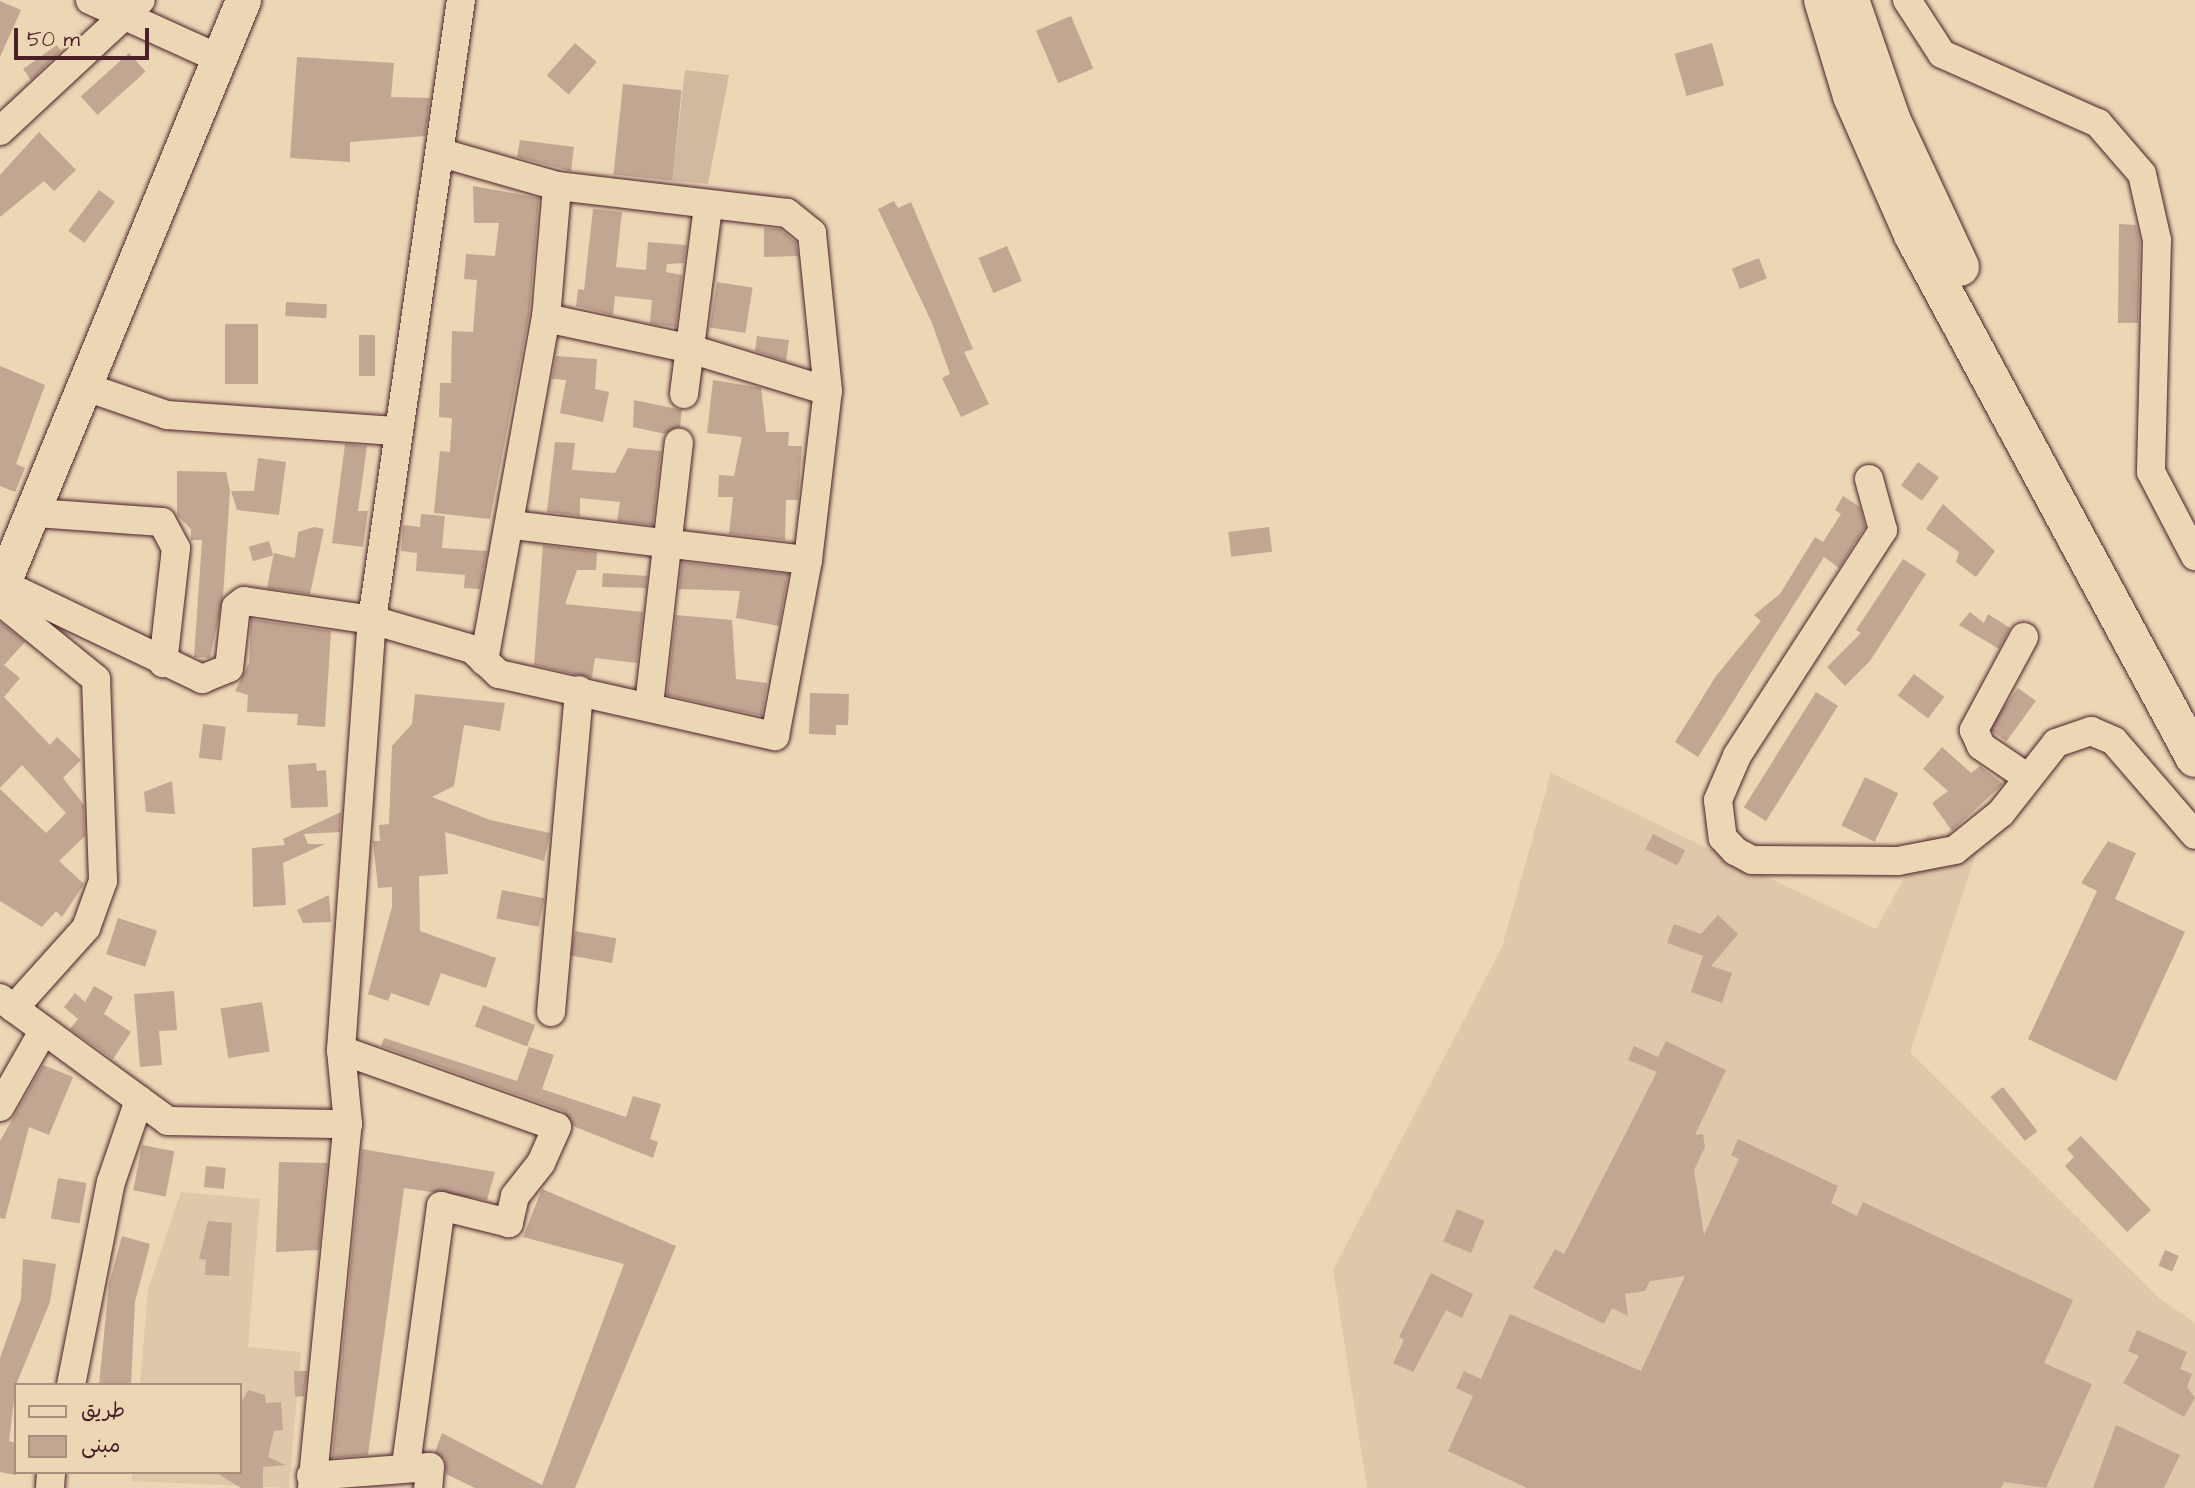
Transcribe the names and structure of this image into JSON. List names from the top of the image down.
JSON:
{
  "legend": ["طريق", "مبنى"],
  "scale_bar": "50 m"
}
